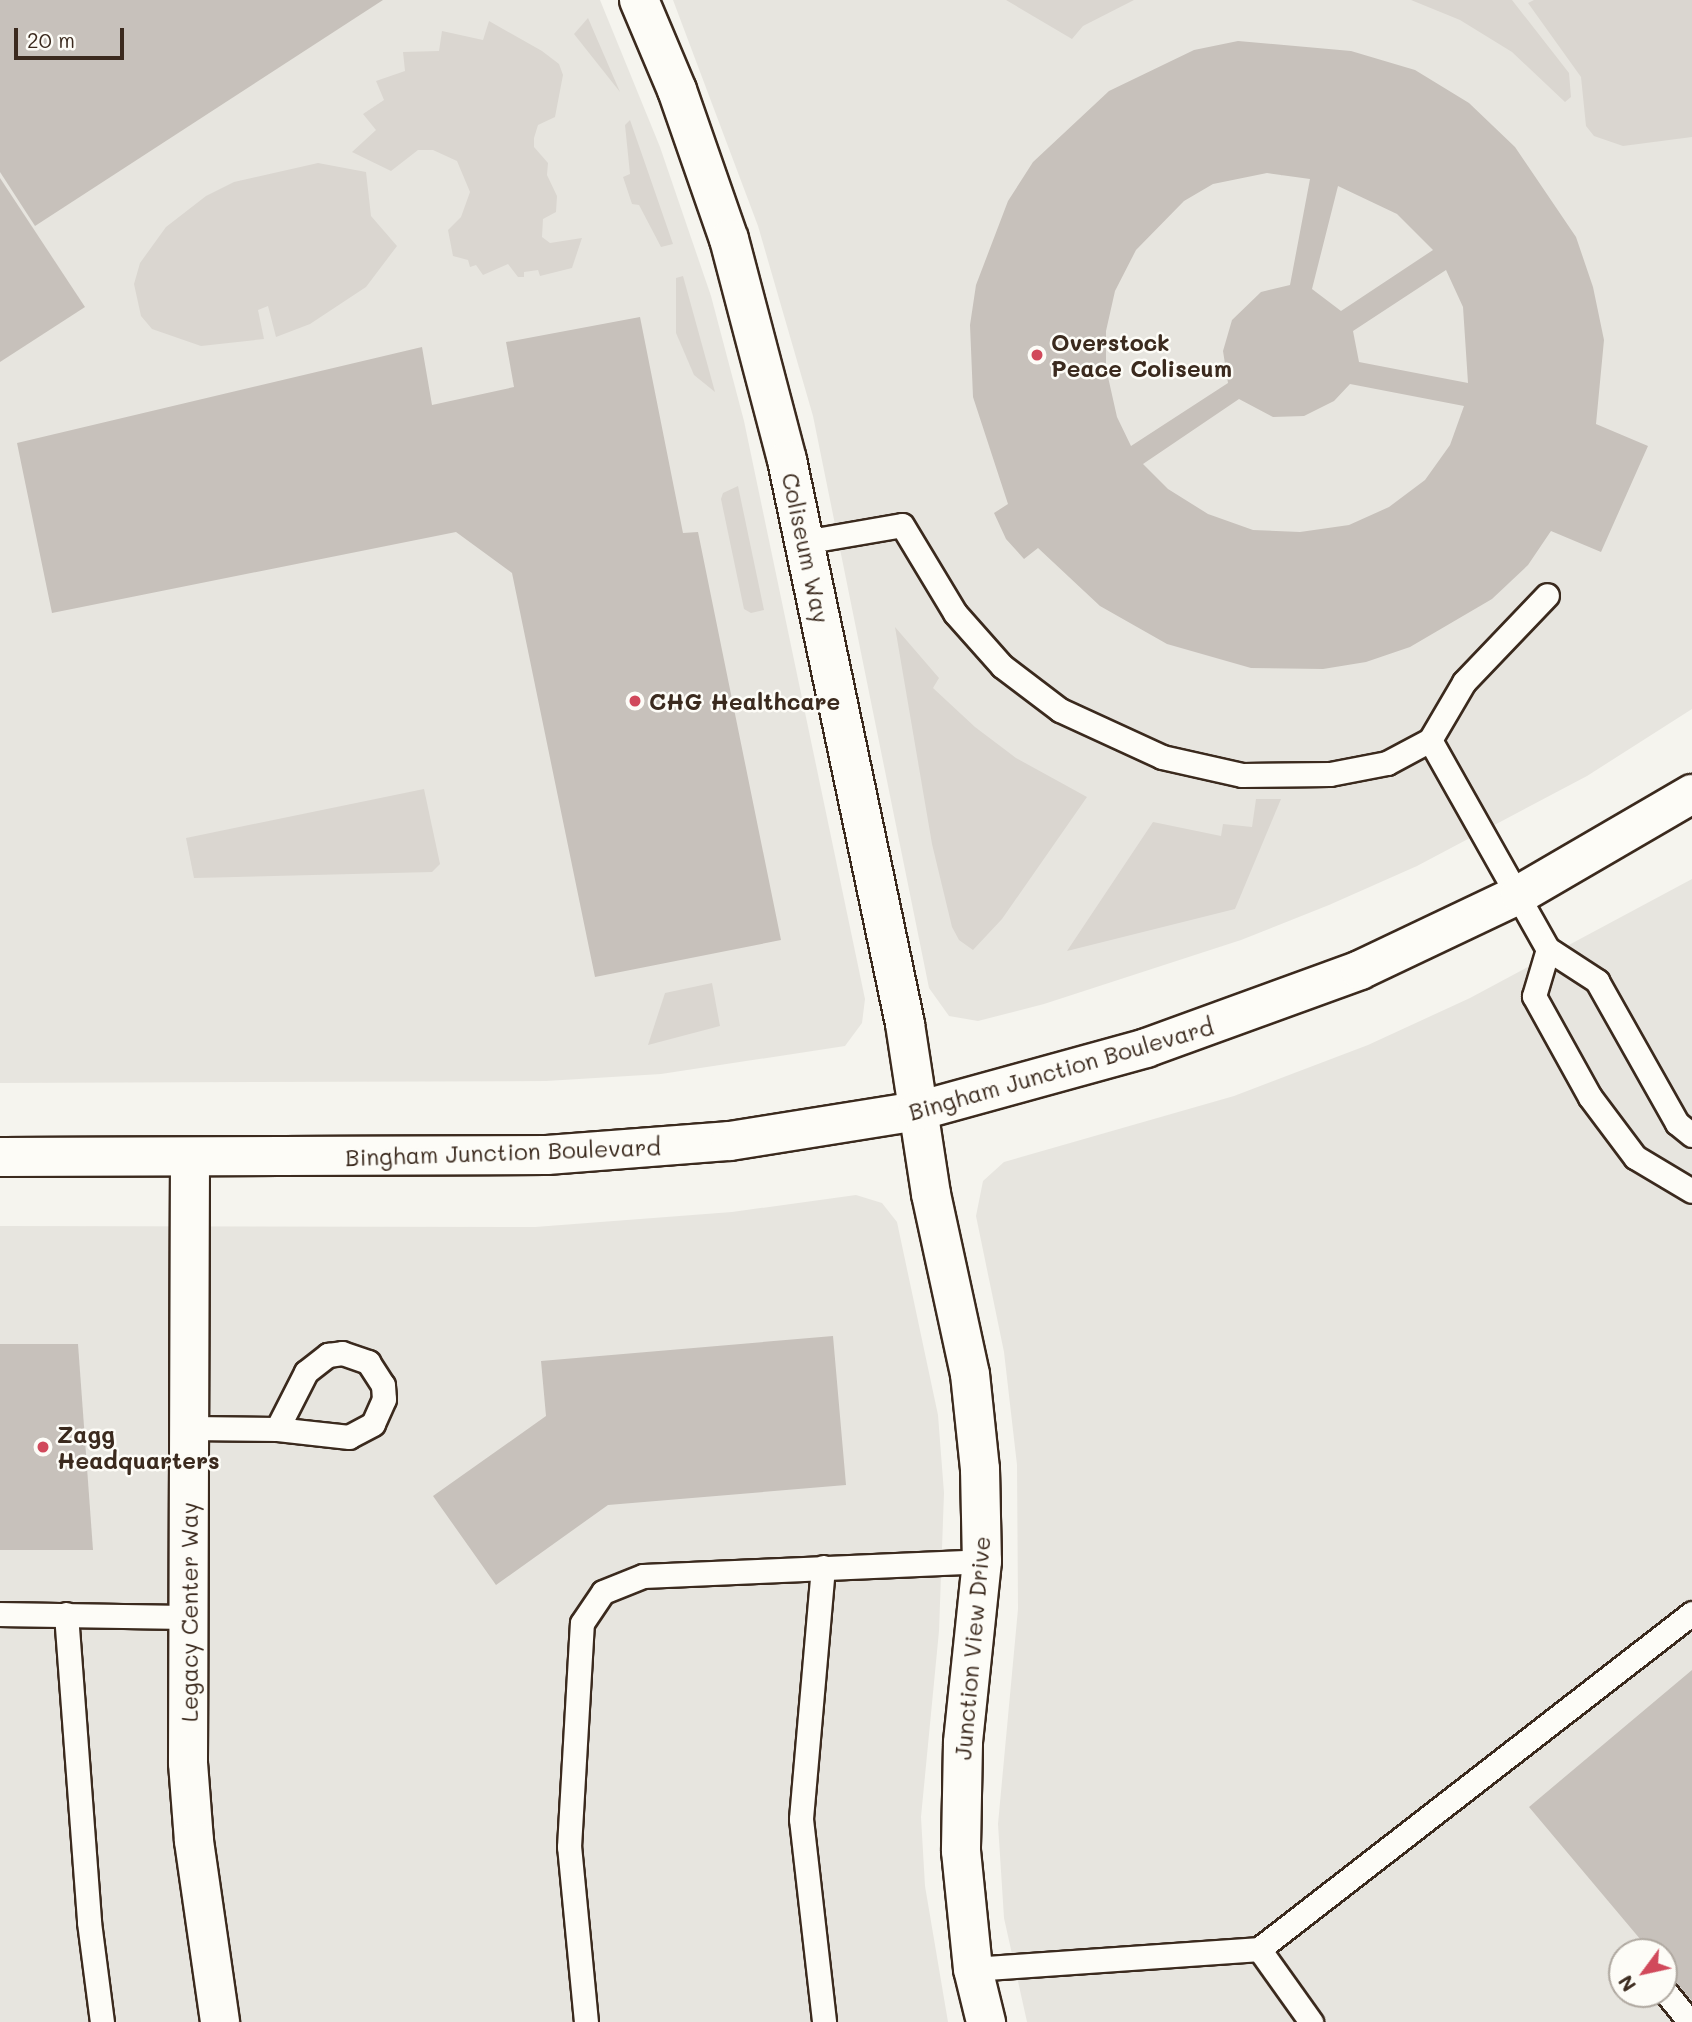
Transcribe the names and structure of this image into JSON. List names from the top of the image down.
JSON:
{
  "streets": {
    "street": [
      "Coliseum Way",
      "Bingham Junction Boulevard",
      "Legacy Center Way",
      "Junction View Drive"
    ]
  },
  "crossings": [
    ["Coliseum Way", "Bingham Junction Boulevard"],
    ["Coliseum Way", "Junction View Drive"],
    ["Bingham Junction Boulevard", "Legacy Center Way"],
    ["Bingham Junction Boulevard", "Junction View Drive"]
  ],
  "places": ["Overstock Peace Coliseum", "CHG Healthcare", "Zagg Headquarters"],
  "scale_bar": "20 m",
  "north": "bottom left"
}
